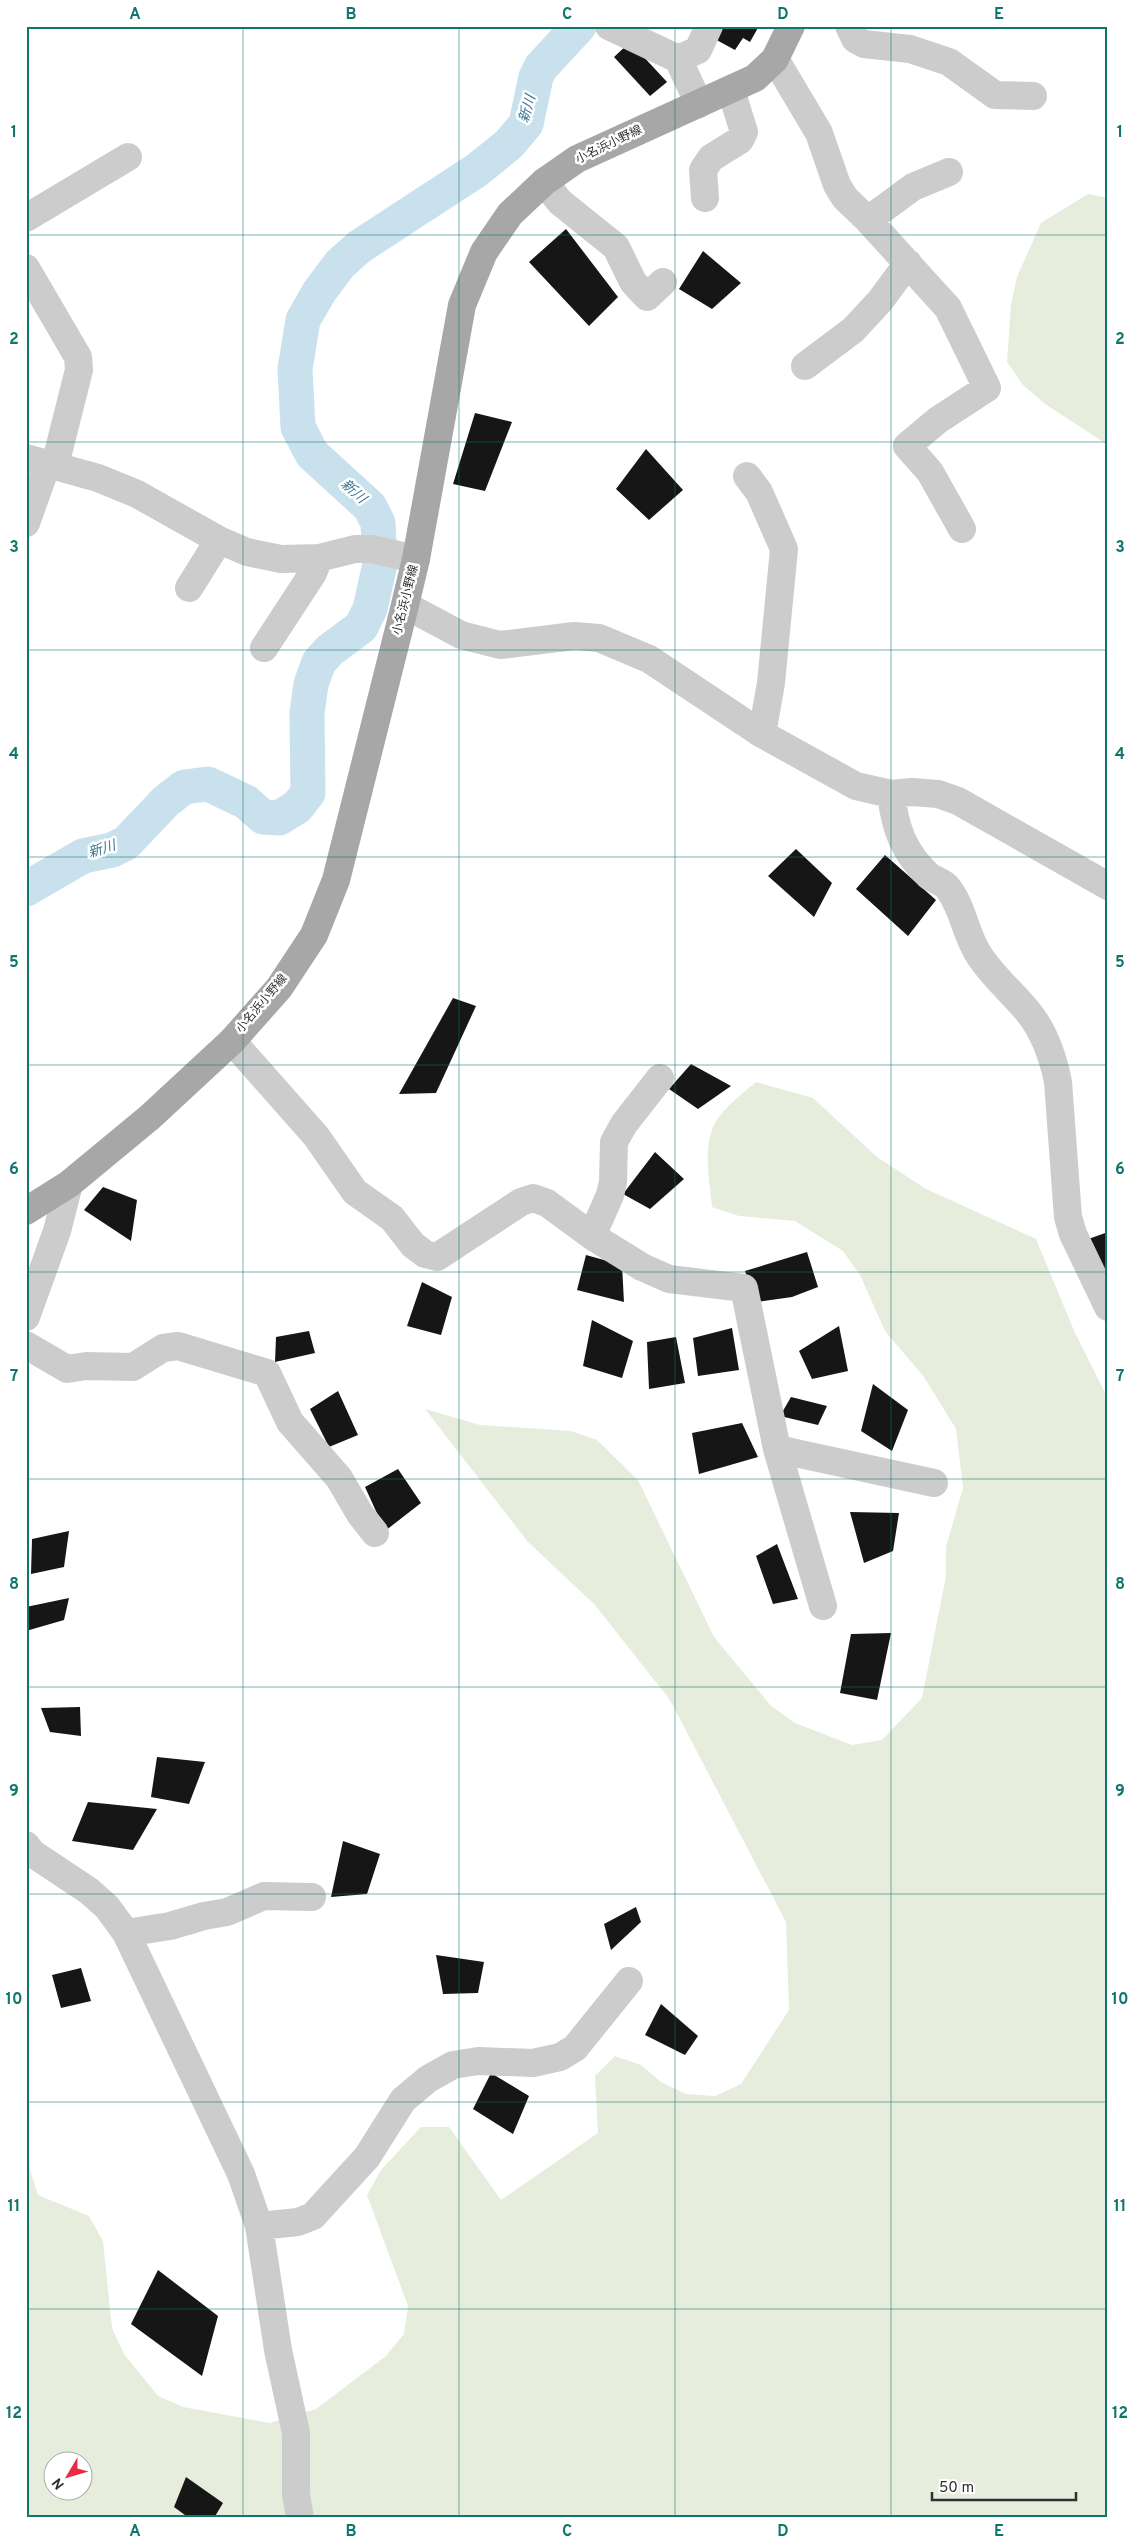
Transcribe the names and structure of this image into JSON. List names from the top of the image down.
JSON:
{
  "streets": {
    "main road": ["小名浜小野線"]
  },
  "water": ["新川"],
  "scale_bar": "50 m",
  "north": "bottom left",
  "grid": {
    "columns": [
      "A",
      "B",
      "C",
      "D",
      "E"
    ],
    "rows": [
      "1",
      "2",
      "3",
      "4",
      "5",
      "6",
      "7",
      "8",
      "9",
      "10",
      "11",
      "12"
    ]
  }
}
